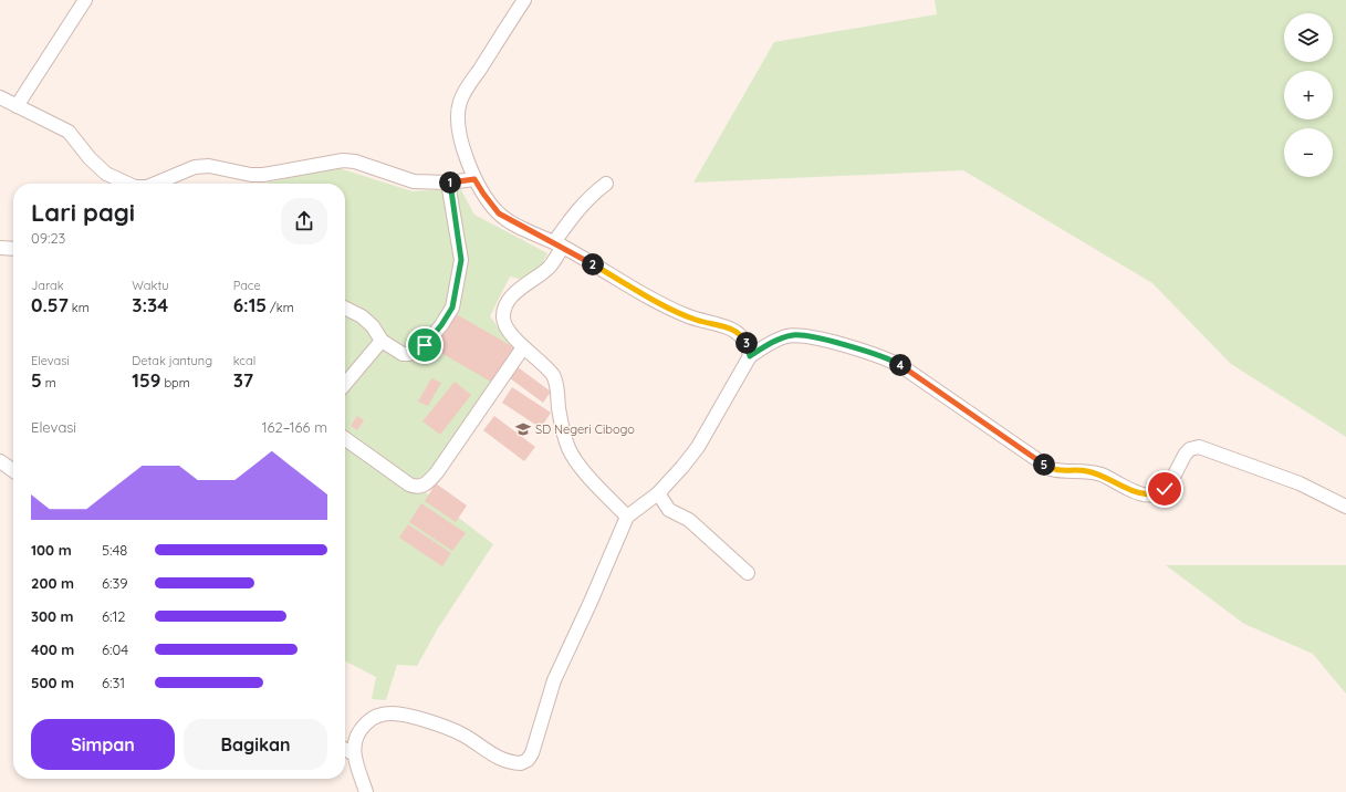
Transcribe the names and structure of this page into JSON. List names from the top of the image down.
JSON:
{
  "places": {
    "school or university": ["SD Negeri Cibogo"]
  },
  "page": {
    "map_buttons": ["+", "−"],
    "pins": [
      "1",
      "2",
      "3",
      "4",
      "5"
    ],
    "heading": ["Lari pagi", "09:23"],
    "stats": [
      ["Jarak", "0.57 km"],
      ["Waktu", "3:34"],
      ["Pace", "6:15 /km"],
      ["Elevasi", "5 m"],
      ["Detak jantung", "159 bpm"],
      ["kcal", "37"]
    ],
    "chart": ["Elevasi", "162–166 m"],
    "list": [
      {
        "name": "100 m",
        "note": "5:48"
      },
      {
        "name": "200 m",
        "note": "6:39"
      },
      {
        "name": "300 m",
        "note": "6:12"
      },
      {
        "name": "400 m",
        "note": "6:04"
      },
      {
        "name": "500 m",
        "note": "6:31"
      }
    ],
    "buttons": ["Simpan", "Bagikan"]
  }
}
